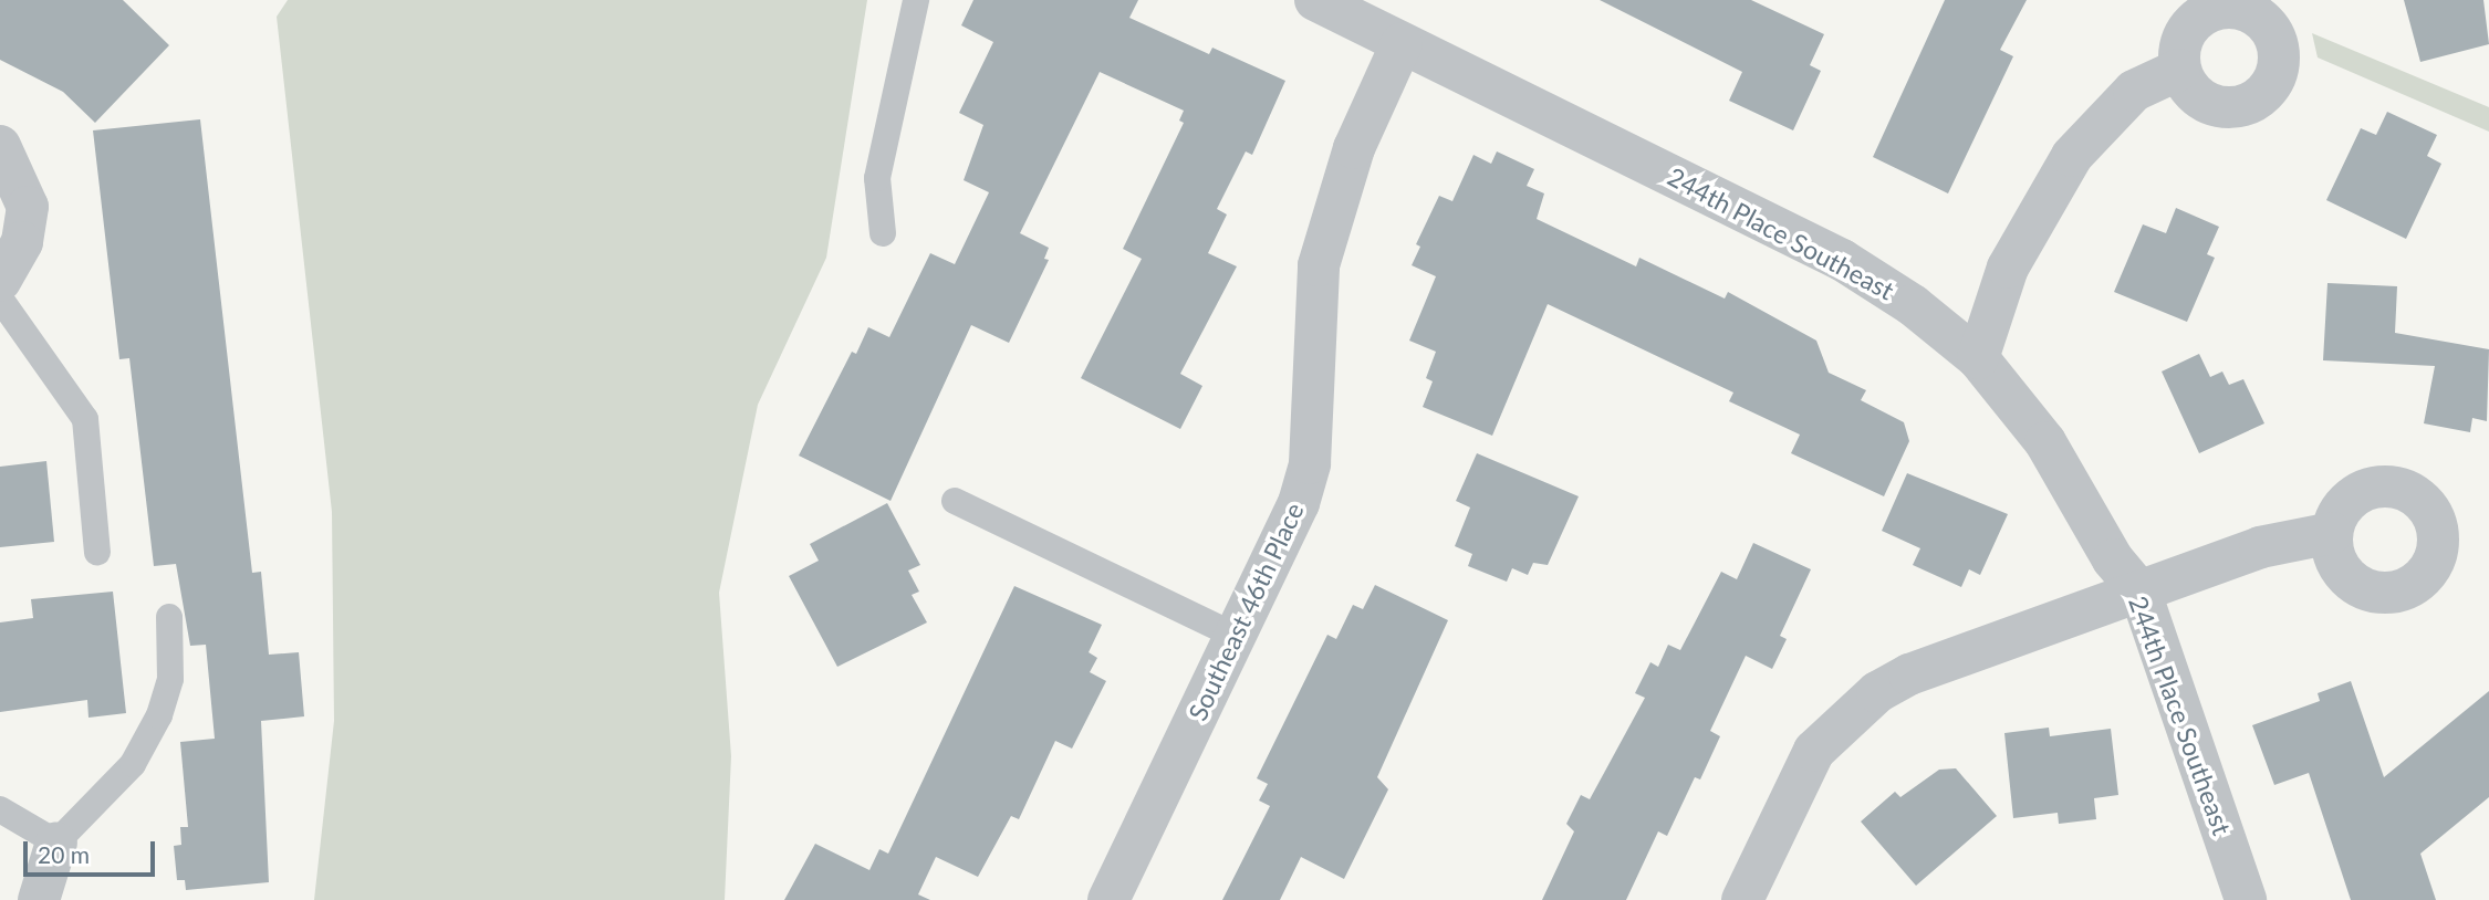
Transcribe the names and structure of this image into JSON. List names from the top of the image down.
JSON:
{
  "streets": {
    "street": ["244th Place Southeast", "Southeast 46th Place"]
  },
  "crossings": [
    ["244th Place Southeast", "Southeast 46th Place"]
  ],
  "scale_bar": "20 m"
}
